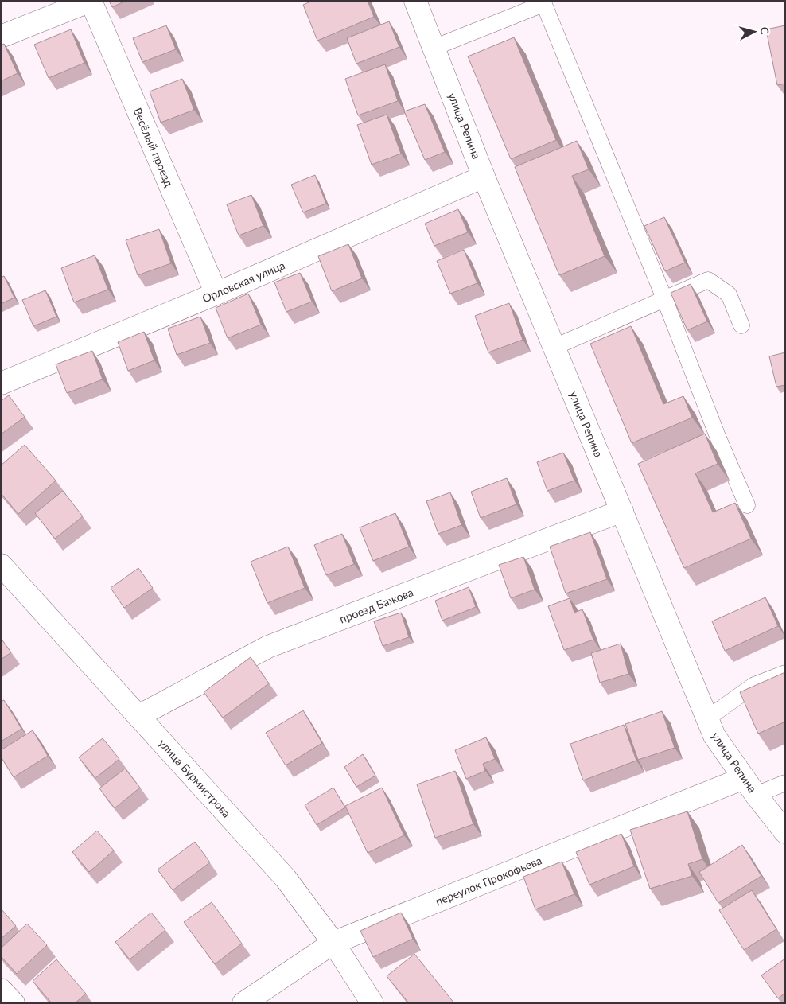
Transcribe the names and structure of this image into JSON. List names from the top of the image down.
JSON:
{
  "streets": {
    "street": [
      "улица Репина",
      "Весёлый проезд",
      "Орловская улица",
      "проезд Бажова",
      "улица Бурмистрова",
      "переулок Прокофьева"
    ]
  },
  "crossings": [
    ["улица Репина", "Орловская улица"],
    ["улица Репина", "проезд Бажова"],
    ["улица Репина", "переулок Прокофьева"],
    ["Весёлый проезд", "Орловская улица"],
    ["проезд Бажова", "улица Бурмистрова"],
    ["улица Бурмистрова", "переулок Прокофьева"]
  ],
  "north": "right"
}
